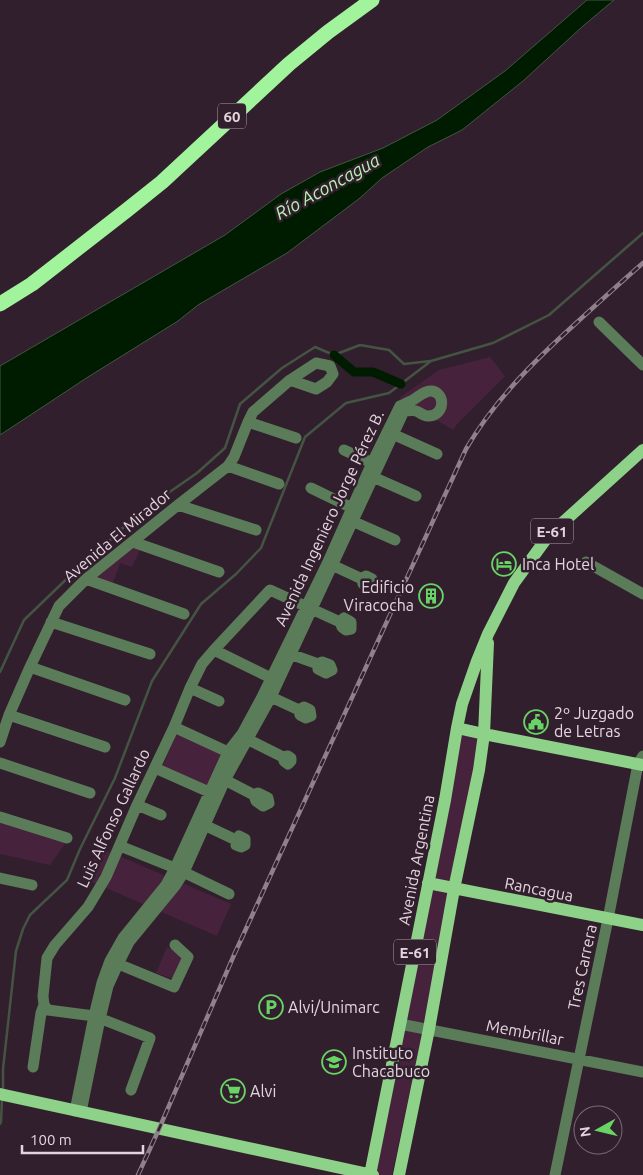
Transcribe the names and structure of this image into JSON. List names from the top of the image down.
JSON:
{
  "streets": {
    "highway": ["60"],
    "main road": ["E-61", "Avenida Argentina", "Rancagua"],
    "street": [
      "Avenida Ingeniero Jorge Pérez B.",
      "Avenida El Mirador",
      "Luis Alfonso Gallardo",
      "Tres Carrera",
      "Membrillar"
    ]
  },
  "crossings": [
    ["Avenida Ingeniero Jorge Pérez B.", "Luis Alfonso Gallardo"],
    ["E-61", "Avenida Argentina"],
    ["E-61", "Rancagua"],
    ["E-61", "Membrillar"],
    ["Avenida Argentina", "Rancagua"],
    ["Avenida Argentina", "Membrillar"],
    ["Rancagua", "Tres Carrera"],
    ["Tres Carrera", "Membrillar"]
  ],
  "water": ["Río Aconcagua"],
  "places": {
    "hotel": ["Inca Hotel"],
    "building": ["Edificio Viracocha"],
    "public building": ["2º Juzgado de Letras"],
    "parking": ["Alvi/Unimarc"],
    "school or university": ["Instituto Chacabuco"],
    "supermarket": ["Alvi"]
  },
  "scale_bar": "100 m",
  "north": "left"
}
